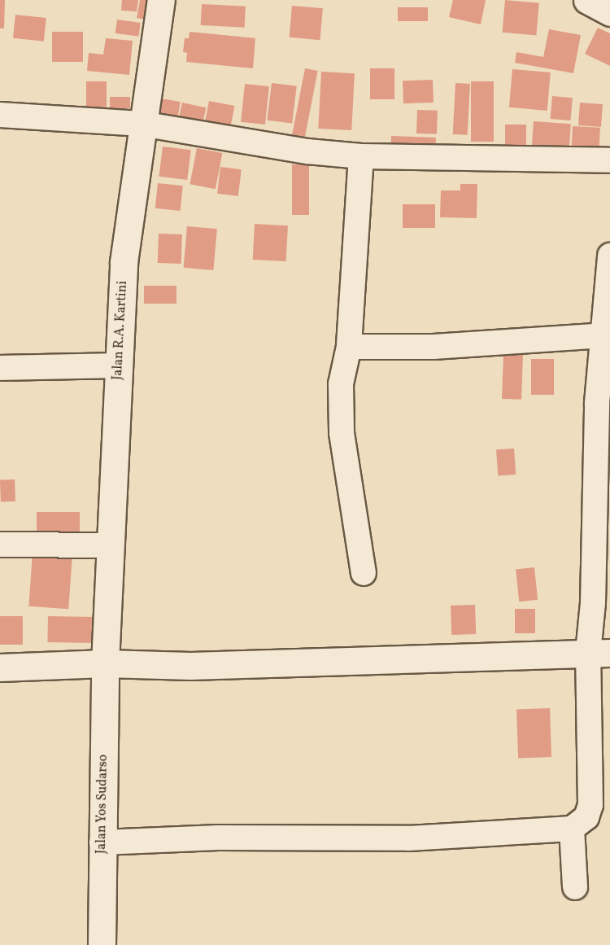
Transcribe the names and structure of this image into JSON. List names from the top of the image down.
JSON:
{
  "streets": {
    "street": ["Jalan R.A. Kartini", "Jalan Yos Sudarso"]
  },
  "crossings": [
    ["Jalan R.A. Kartini", "Jalan Yos Sudarso"]
  ]
}
